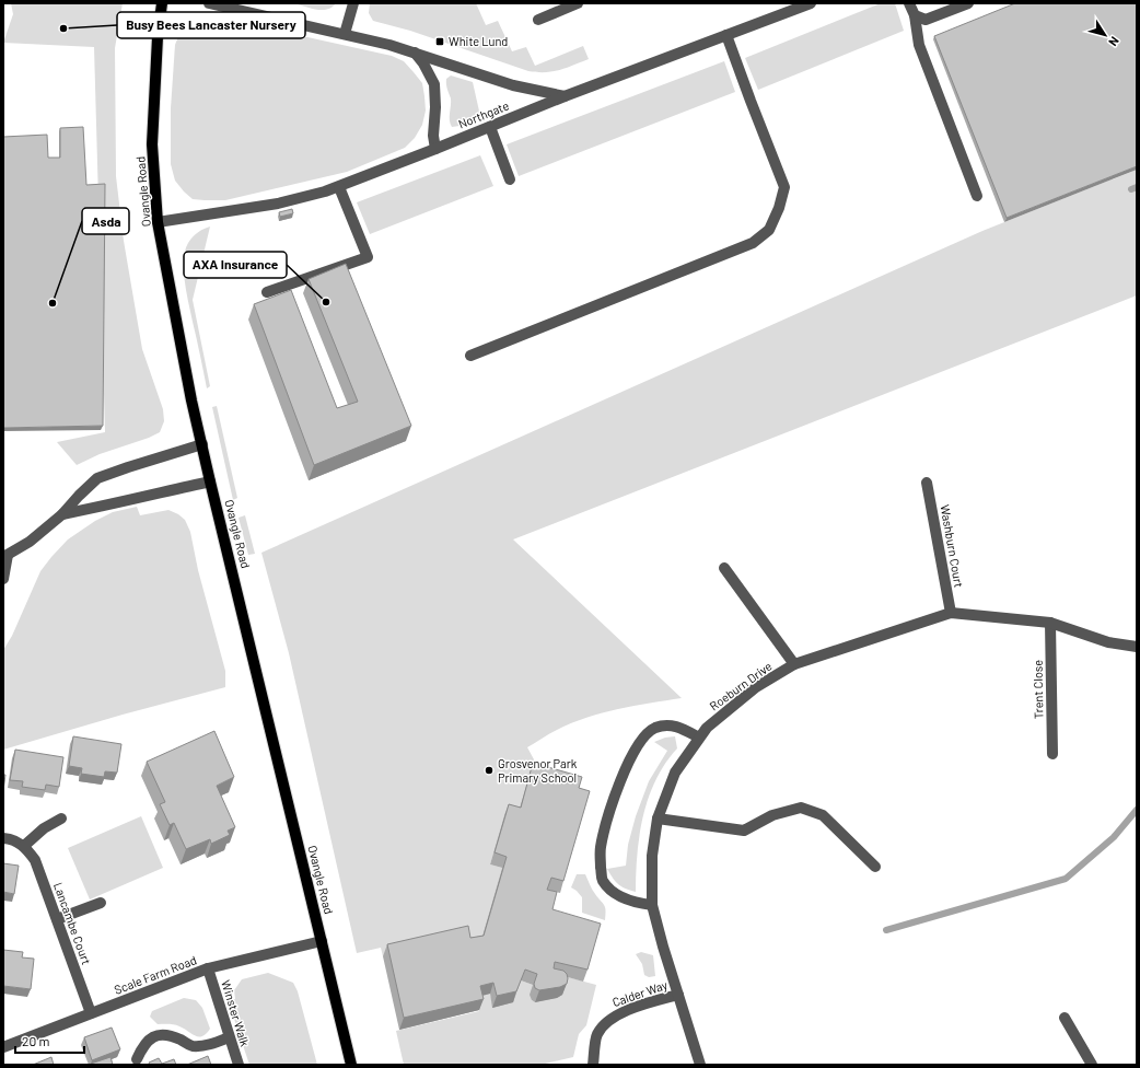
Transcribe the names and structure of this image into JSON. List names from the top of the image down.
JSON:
{
  "streets": {
    "main road": ["Ovangle Road"],
    "street": [
      "Northgate",
      "Washburn Court",
      "Roeburn Drive",
      "Trent Close",
      "Lancambe Court",
      "Scale Farm Road",
      "Calder Way",
      "Winster Walk"
    ]
  },
  "crossings": [
    ["Northgate", "Ovangle Road"],
    ["Ovangle Road", "Scale Farm Road"],
    ["Washburn Court", "Roeburn Drive"],
    ["Roeburn Drive", "Trent Close"],
    ["Roeburn Drive", "Calder Way"],
    ["Lancambe Court", "Scale Farm Road"],
    ["Scale Farm Road", "Winster Walk"]
  ],
  "places": {
    "other": [
      "Busy Bees Lancaster Nursery",
      "AXA Insurance",
      "Asda",
      "Grosvenor Park Primary School"
    ],
    "transit": ["White Lund"]
  },
  "scale_bar": "20 m",
  "north": "bottom right"
}
